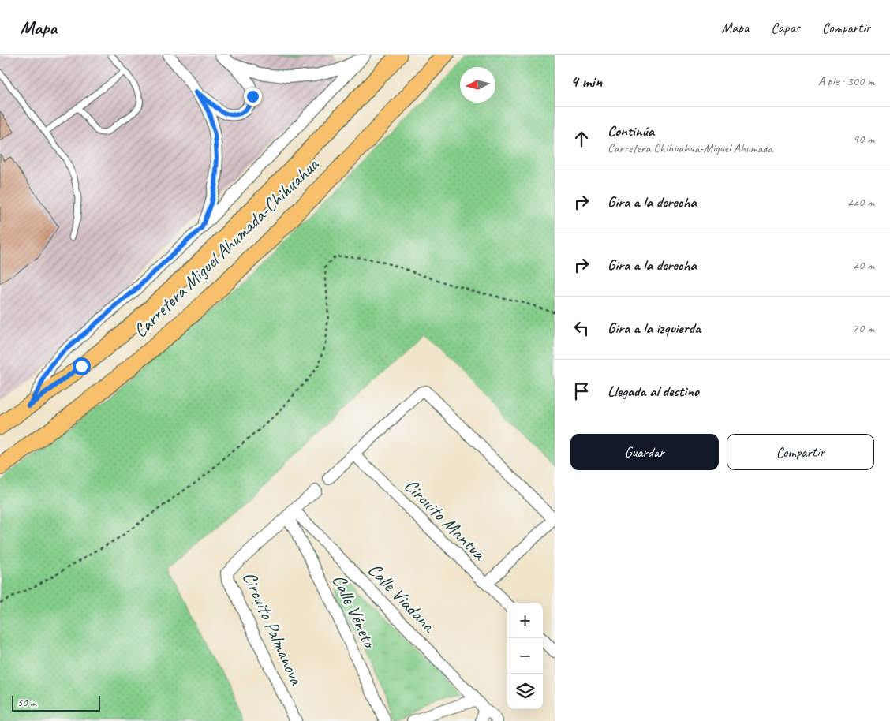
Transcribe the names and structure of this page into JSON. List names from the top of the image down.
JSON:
{
  "streets": {
    "main road": ["Carretera Miguel Ahumada-Chihuahua"],
    "street": [
      "Circuito Mantua",
      "Calle Viadana",
      "Calle Véneto",
      "Circuito Palmanova"
    ]
  },
  "crossings": [
    ["Calle Viadana", "Calle Véneto"],
    ["Calle Viadana", "Circuito Palmanova"],
    ["Calle Véneto", "Circuito Palmanova"]
  ],
  "scale_bar": "50 m",
  "north": "left",
  "page": {
    "header": "Mapa",
    "nav": ["Mapa", "Capas", "Compartir"],
    "heading": ["4 min", "A pie · 300 m"],
    "list": [
      ["Continúa", "Carretera Chihuahua-Miguel Ahumada", "40 m"],
      ["Gira a la derecha", "220 m"],
      ["Gira a la derecha", "20 m"],
      ["Gira a la izquierda", "20 m"],
      "Llegada al destino"
    ],
    "buttons": ["Guardar", "Compartir"],
    "map_buttons": ["+", "−"],
    "scale": "50 m"
  }
}
